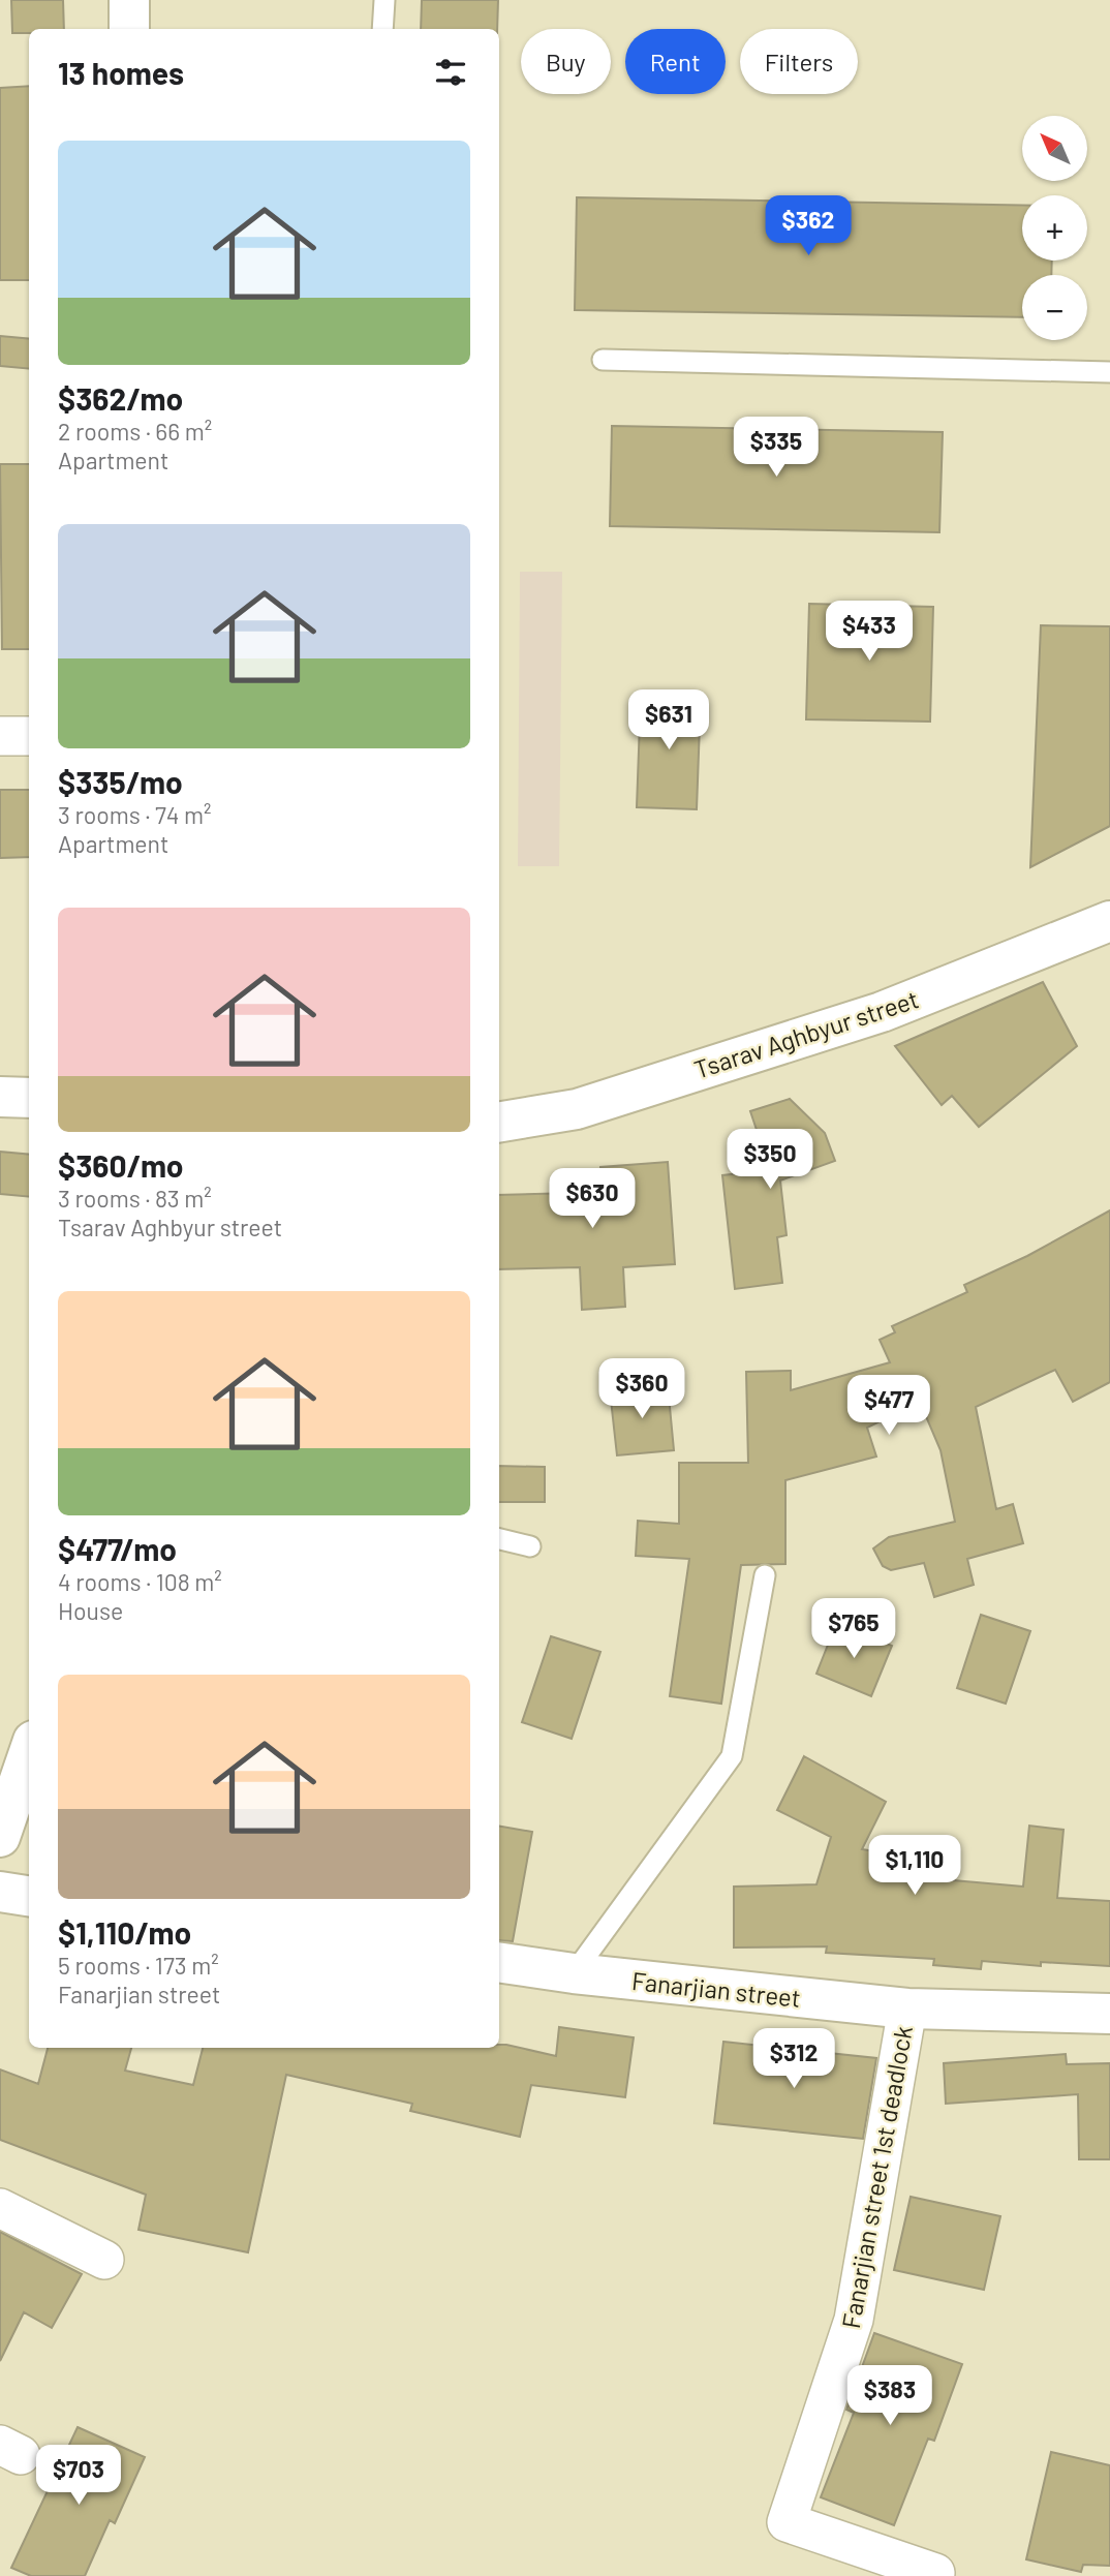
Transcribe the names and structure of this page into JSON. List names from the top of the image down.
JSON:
{
  "streets": {
    "main road": ["Tsarav Aghbyur street", "Fanarjian street"],
    "street": ["Fanarjian street 1st deadlock"]
  },
  "crossings": [
    ["Fanarjian street", "Fanarjian street 1st deadlock"]
  ],
  "north": "top left",
  "page": {
    "chip": ["Buy", "Rent", "Filters"],
    "heading": "13 homes",
    "map_buttons": ["+", "−"],
    "list": [
      {
        "name": "$362/mo",
        "note": "2 rooms · 66 m² · Apartment"
      },
      {
        "name": "$335/mo",
        "note": "3 rooms · 74 m² · Apartment"
      },
      {
        "name": "$360/mo",
        "note": "3 rooms · 83 m² · Tsarav Aghbyur street"
      },
      {
        "name": "$477/mo",
        "note": "4 rooms · 108 m² · House"
      },
      {
        "name": "$1,110/mo",
        "note": "5 rooms · 173 m² · Fanarjian street"
      }
    ],
    "price": [
      "$362",
      "$335",
      "$433",
      "$631",
      "$350",
      "$630",
      "$360",
      "$477",
      "$765",
      "$1,110",
      "$312",
      "$383",
      "$703"
    ]
  }
}
